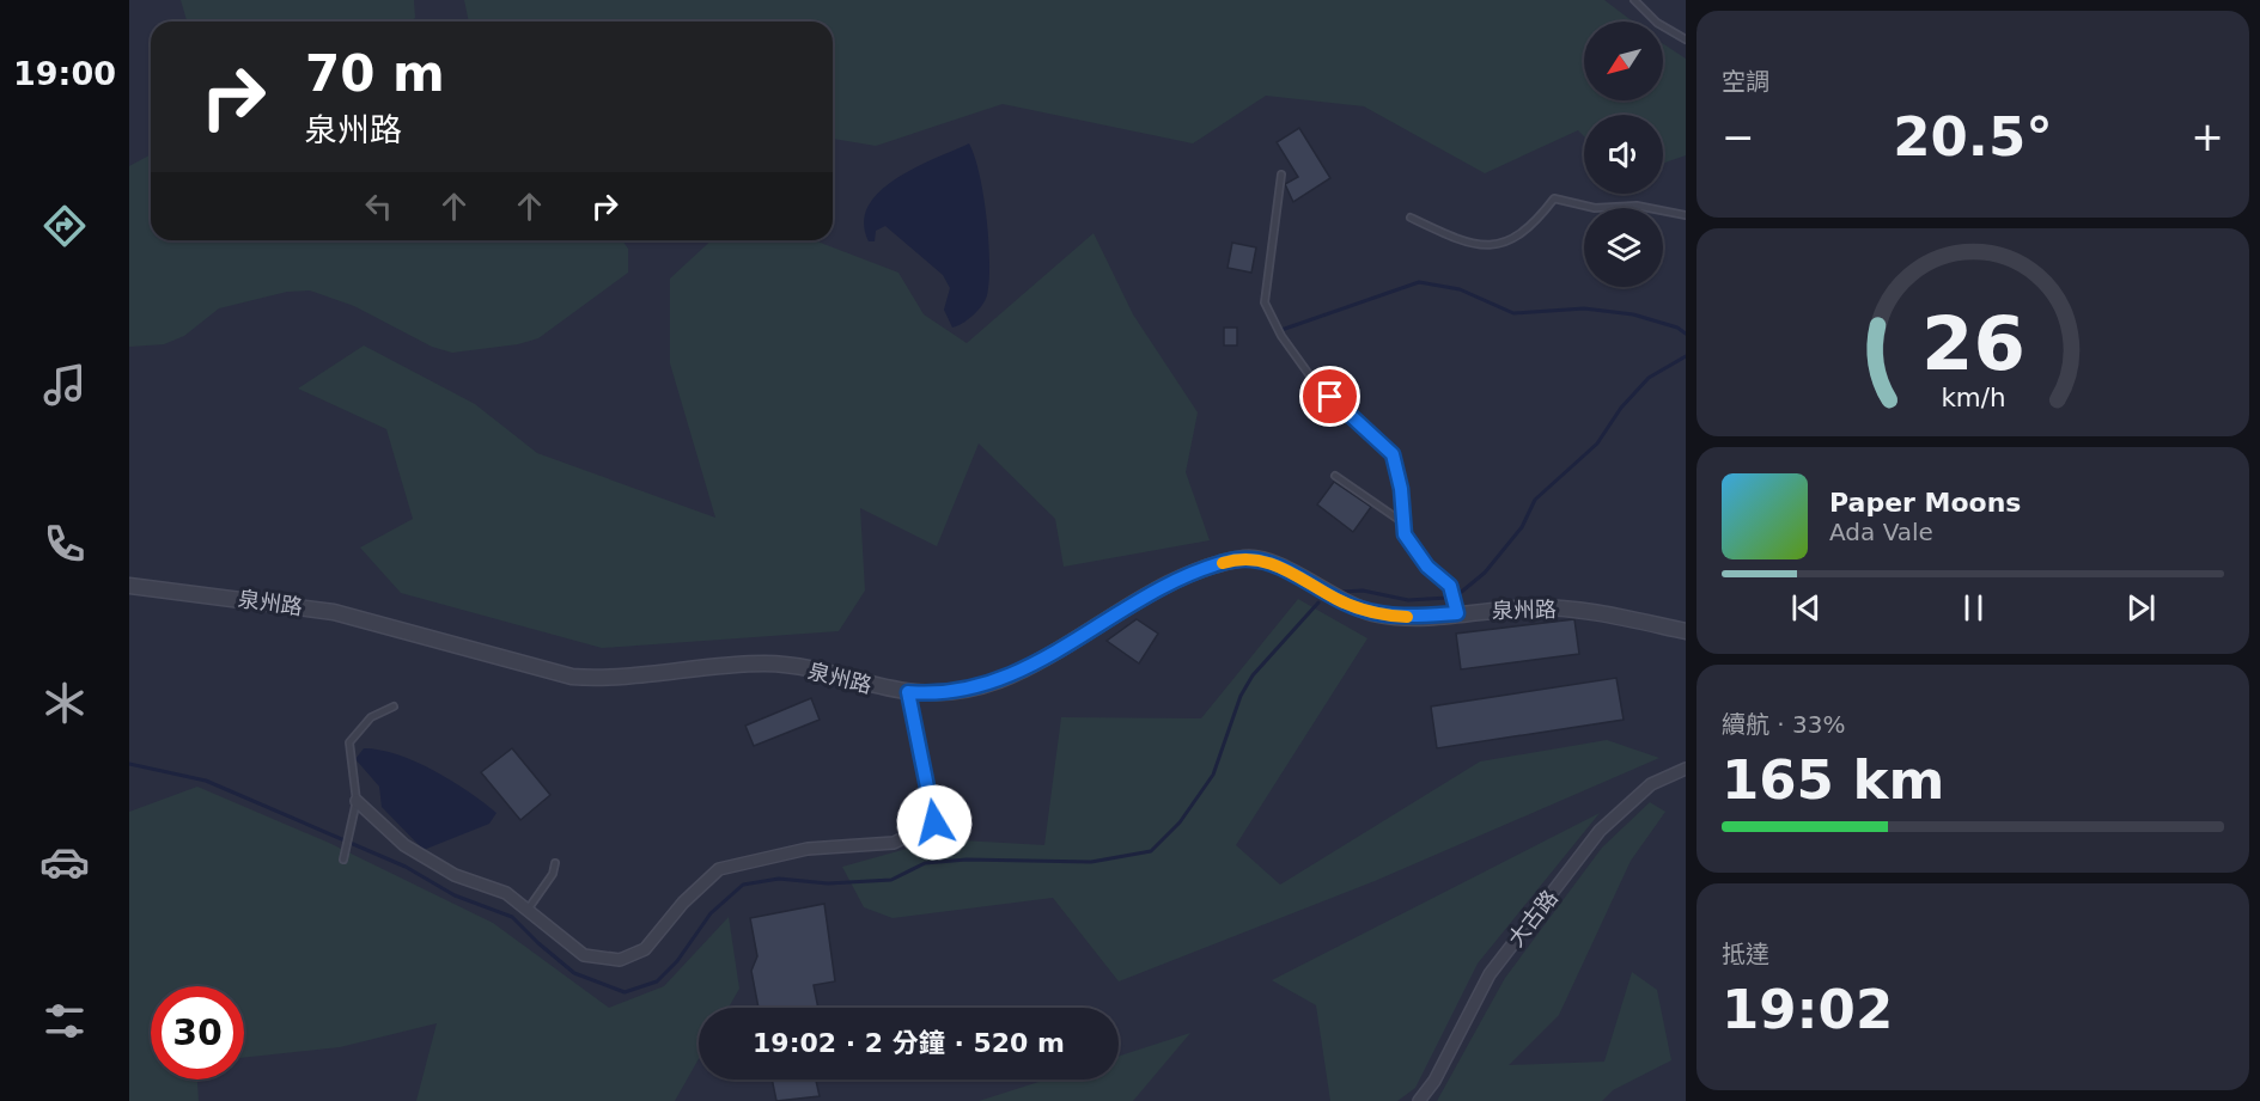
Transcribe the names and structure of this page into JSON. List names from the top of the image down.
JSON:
{
  "streets": {
    "street": ["泉州路", "大古路"]
  },
  "north": "bottom left",
  "page": {
    "tabs": "19:00",
    "tile": [
      "空調",
      ["續航 · 33%", "165 km"],
      ["抵達", "19:02"]
    ],
    "turn": ["70 m", "泉州路"],
    "heat": ["−", "20.5°", "+"],
    "song": ["Paper Moons", "Ada Vale"],
    "limit": "30",
    "trip": "19:02 · 2 分鐘 · 520 m",
    "gauge": ["26", "km/h"]
  }
}
